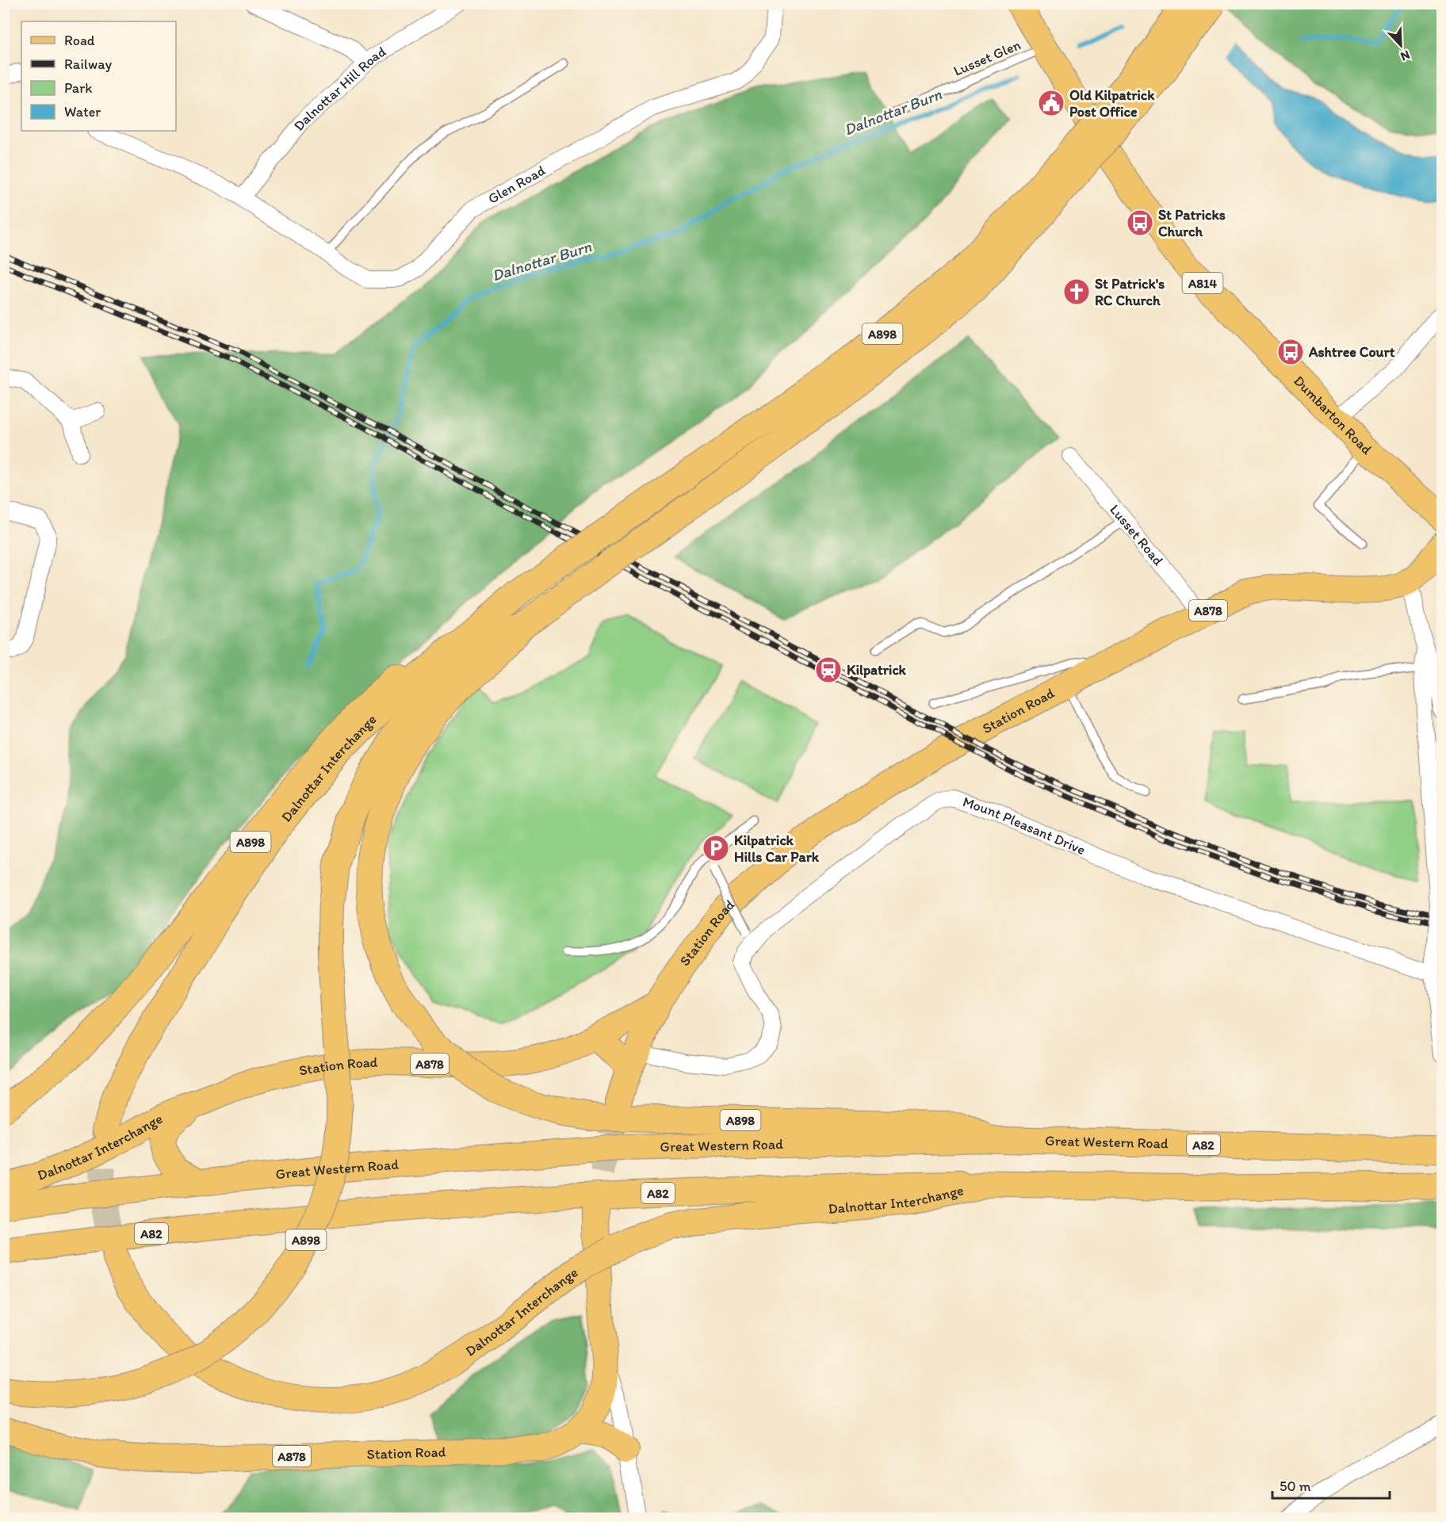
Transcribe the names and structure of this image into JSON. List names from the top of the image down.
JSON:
{
  "streets": {
    "highway": [
      "A898",
      "Dalnottar Interchange",
      "Great Western Road",
      "A82"
    ],
    "main road": [
      "A814",
      "Dumbarton Road",
      "A878",
      "Station Road"
    ],
    "street": [
      "Dalnottar Hill Road",
      "Glen Road",
      "Lusset Road",
      "Mount Pleasant Drive"
    ],
    "lane": ["Lusset Glen"]
  },
  "crossings": [
    ["Lusset Glen", "Dumbarton Road"],
    ["Dalnottar Hill Road", "Glen Road"],
    ["A898", "Dalnottar Interchange"],
    ["A898", "Great Western Road"],
    ["Lusset Road", "Station Road"],
    ["A878", "Station Road"],
    ["A878", "Dalnottar Interchange"],
    ["A878", "Great Western Road"],
    ["Station Road", "Dalnottar Interchange"],
    ["Station Road", "Mount Pleasant Drive"],
    ["Dalnottar Interchange", "A82"]
  ],
  "water": ["Dalnottar Burn"],
  "places": {
    "public building": ["Old Kilpatrick Post Office"],
    "bus stop": ["St Patricks Church", "Ashtree Court"],
    "church": ["St Patrick's RC Church"],
    "station": ["Kilpatrick"],
    "parking": ["Kilpatrick Hills Car Park"]
  },
  "legend": [
    "Road",
    "Railway",
    "Park",
    "Water"
  ],
  "scale_bar": "50 m",
  "north": "bottom right"
}
